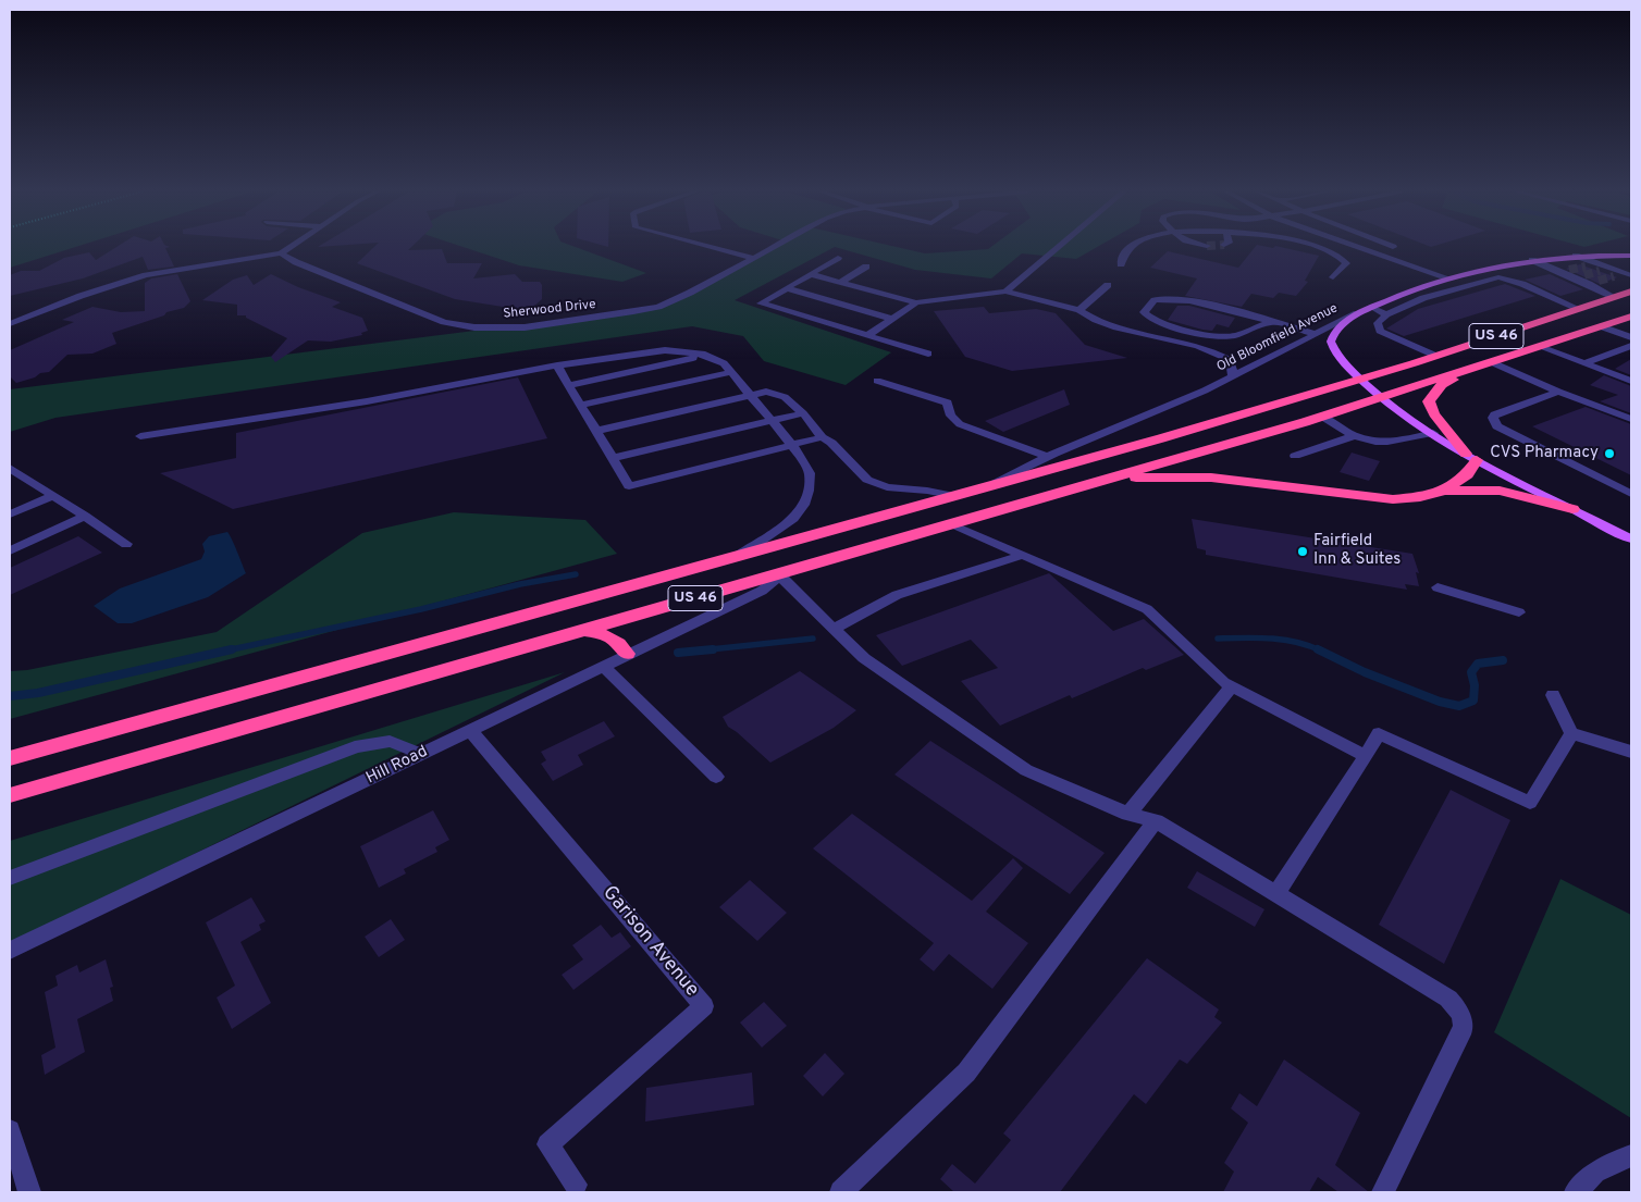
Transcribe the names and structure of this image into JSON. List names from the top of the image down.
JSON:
{
  "streets": {
    "highway": ["US 46"],
    "main road": ["Old Bloomfield Avenue"],
    "street": ["Sherwood Drive", "Hill Road", "Garison Avenue"]
  },
  "crossings": [
    ["US 46", "Old Bloomfield Avenue"],
    ["US 46", "Hill Road"],
    ["Hill Road", "Garison Avenue"]
  ],
  "places": ["CVS Pharmacy", "Fairfield Inn & Suites"]
}
